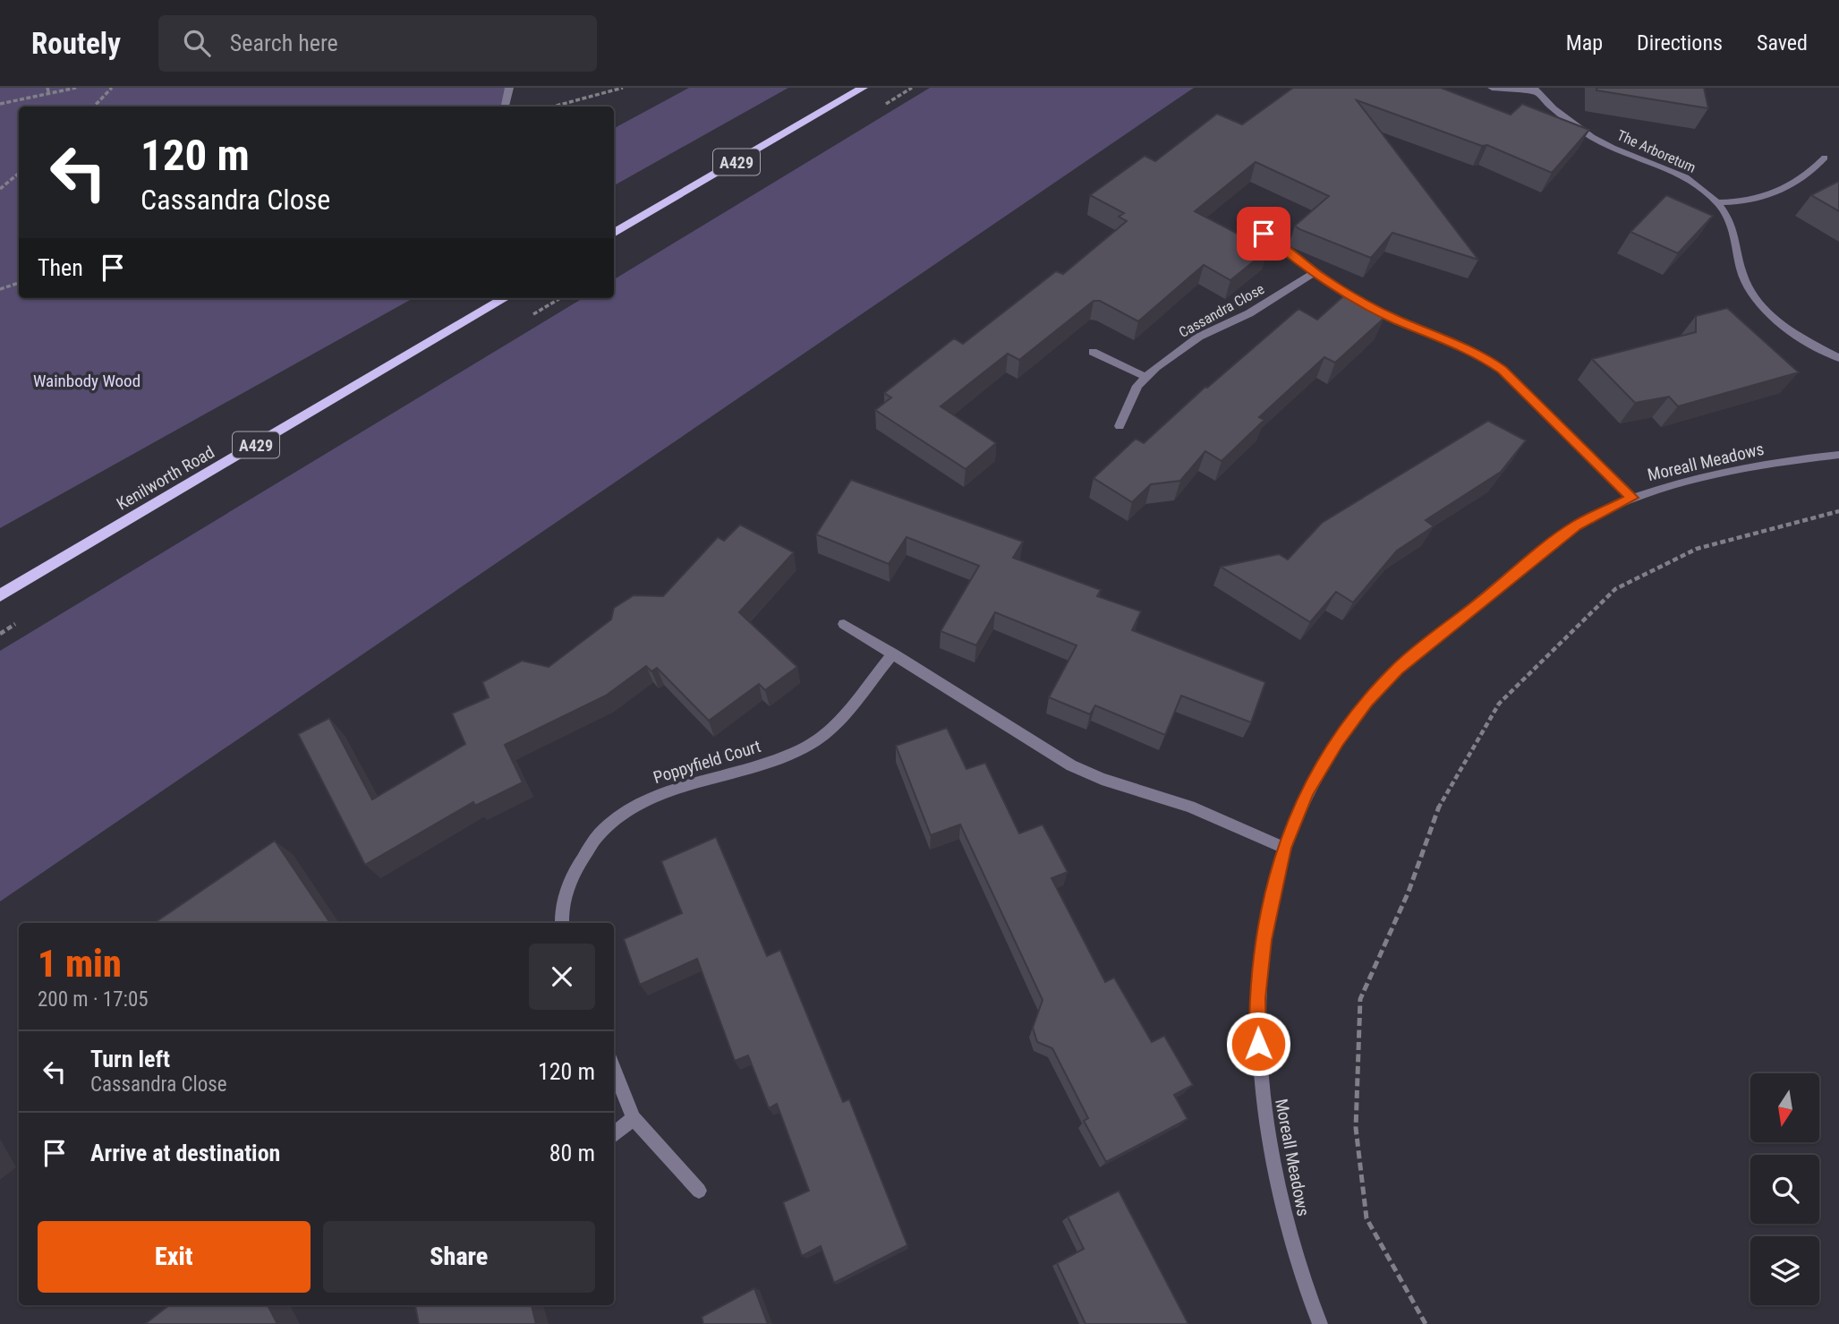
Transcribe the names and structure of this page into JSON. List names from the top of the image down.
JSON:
{
  "streets": {
    "main road": ["A429", "Kenilworth Road"],
    "street": [
      "The Arboretum",
      "Cassandra Close",
      "Moreall Meadows",
      "Poppyfield Court"
    ]
  },
  "parks": ["Wainbody Wood"],
  "north": "bottom",
  "page": {
    "header": "Routely",
    "search": "Search here",
    "nav": ["Map", "Directions", "Saved"],
    "turn": ["120 m", "Cassandra Close"],
    "then": "Then",
    "heading": ["1 min", "200 m · 17:05"],
    "list": [
      {
        "name": "Turn left",
        "note": "Cassandra Close",
        "value": "120 m"
      },
      {
        "name": "Arrive at destination",
        "value": "80 m"
      }
    ],
    "buttons": ["Exit", "Share"]
  }
}
